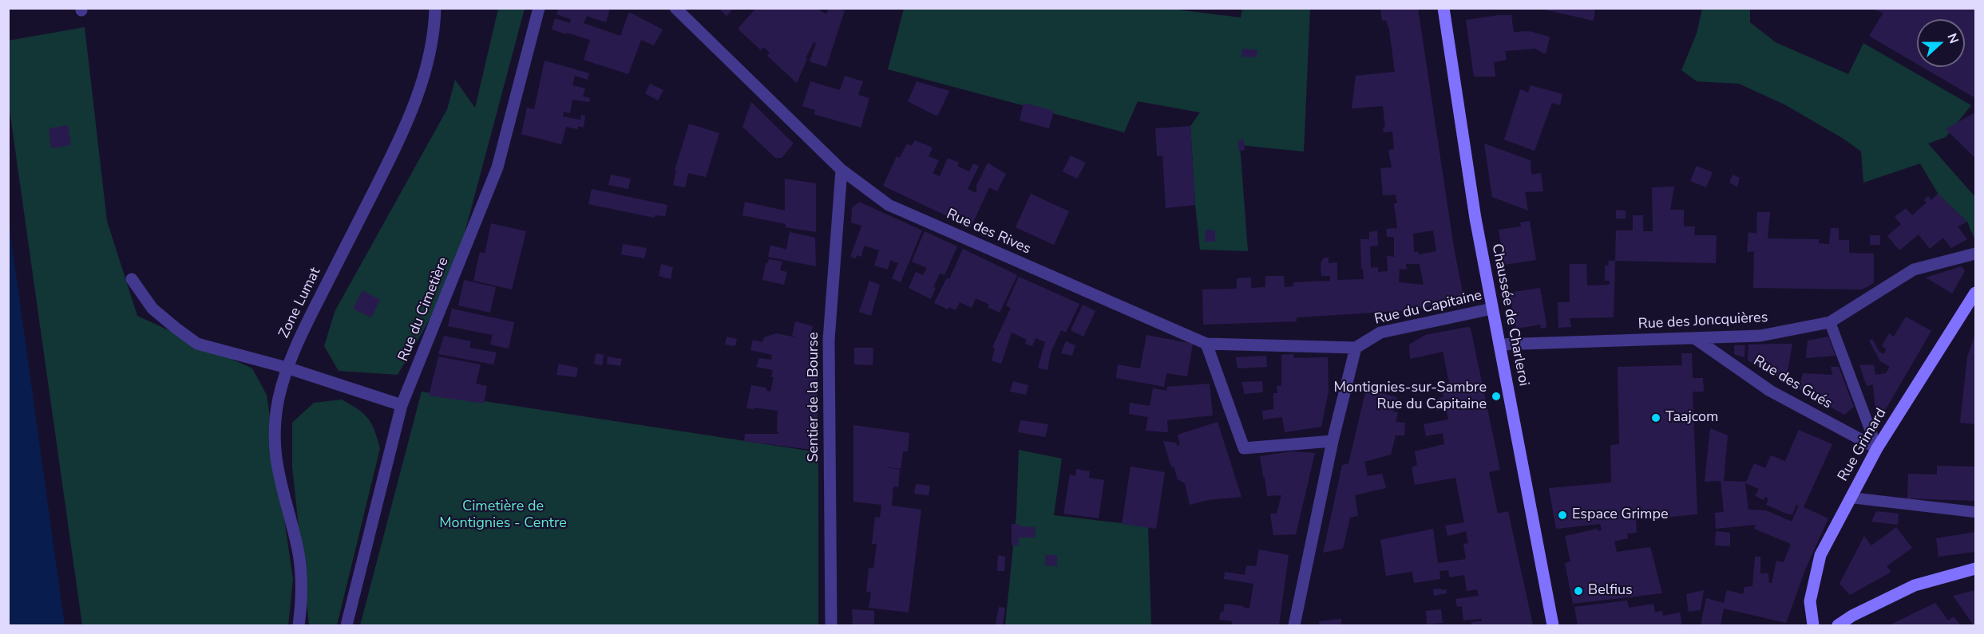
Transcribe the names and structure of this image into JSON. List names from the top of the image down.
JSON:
{
  "streets": {
    "main road": ["Chaussée de Charleroi", "Rue Grimard"],
    "street": [
      "Rue des Rives",
      "Zone Lumat",
      "Rue du Capitaine",
      "Rue du Cimetière",
      "Rue des Joncquières",
      "Rue des Gués",
      "Sentier de la Bourse"
    ]
  },
  "crossings": [
    ["Rue des Rives", "Rue du Capitaine"],
    ["Rue des Rives", "Sentier de la Bourse"],
    ["Rue du Capitaine", "Chaussée de Charleroi"],
    ["Chaussée de Charleroi", "Rue des Joncquières"],
    ["Rue des Joncquières", "Rue des Gués"],
    ["Rue des Gués", "Rue Grimard"]
  ],
  "parks": ["Cimetière de Montignies - Centre"],
  "places": [
    "Montignies-sur-Sambre Rue du Capitaine",
    "Taajcom",
    "Espace Grimpe",
    "Belfius"
  ],
  "north": "right"
}
